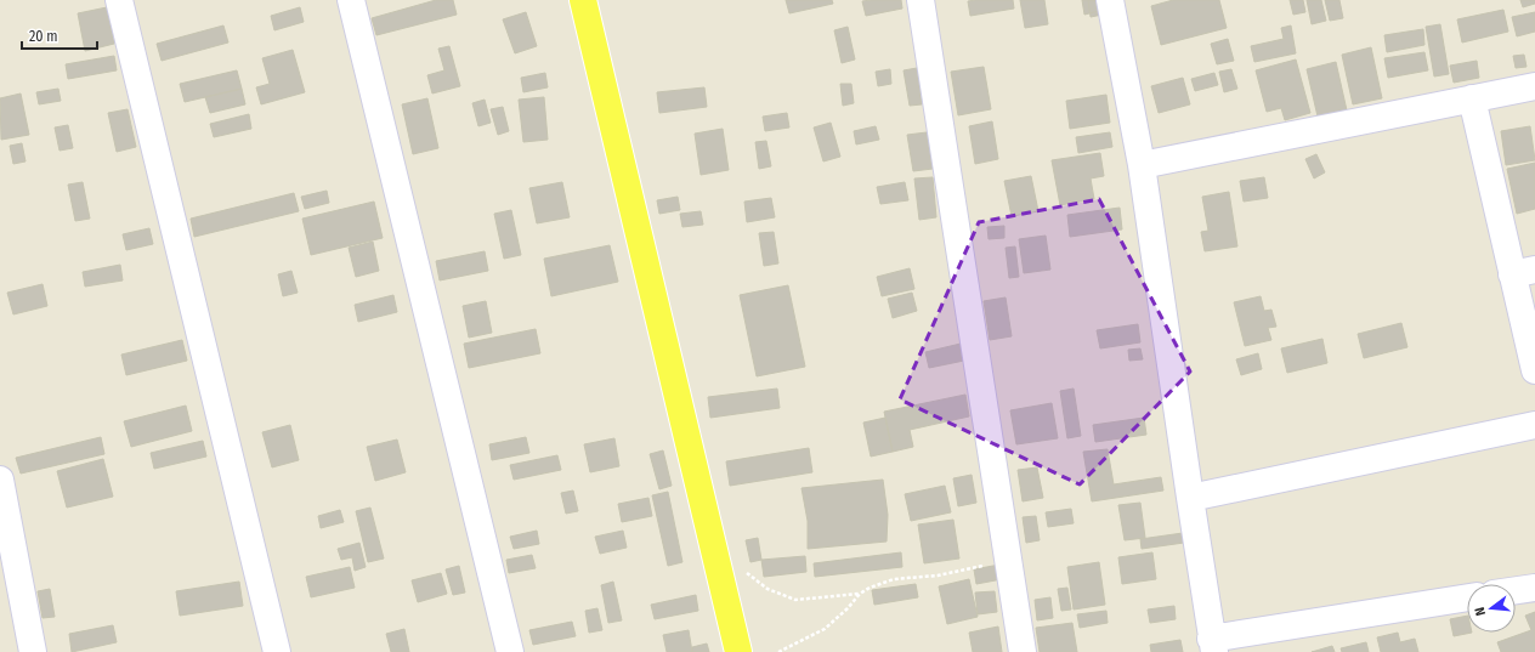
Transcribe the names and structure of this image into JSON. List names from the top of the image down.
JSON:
{
  "scale_bar": "20 m",
  "north": "left"
}
